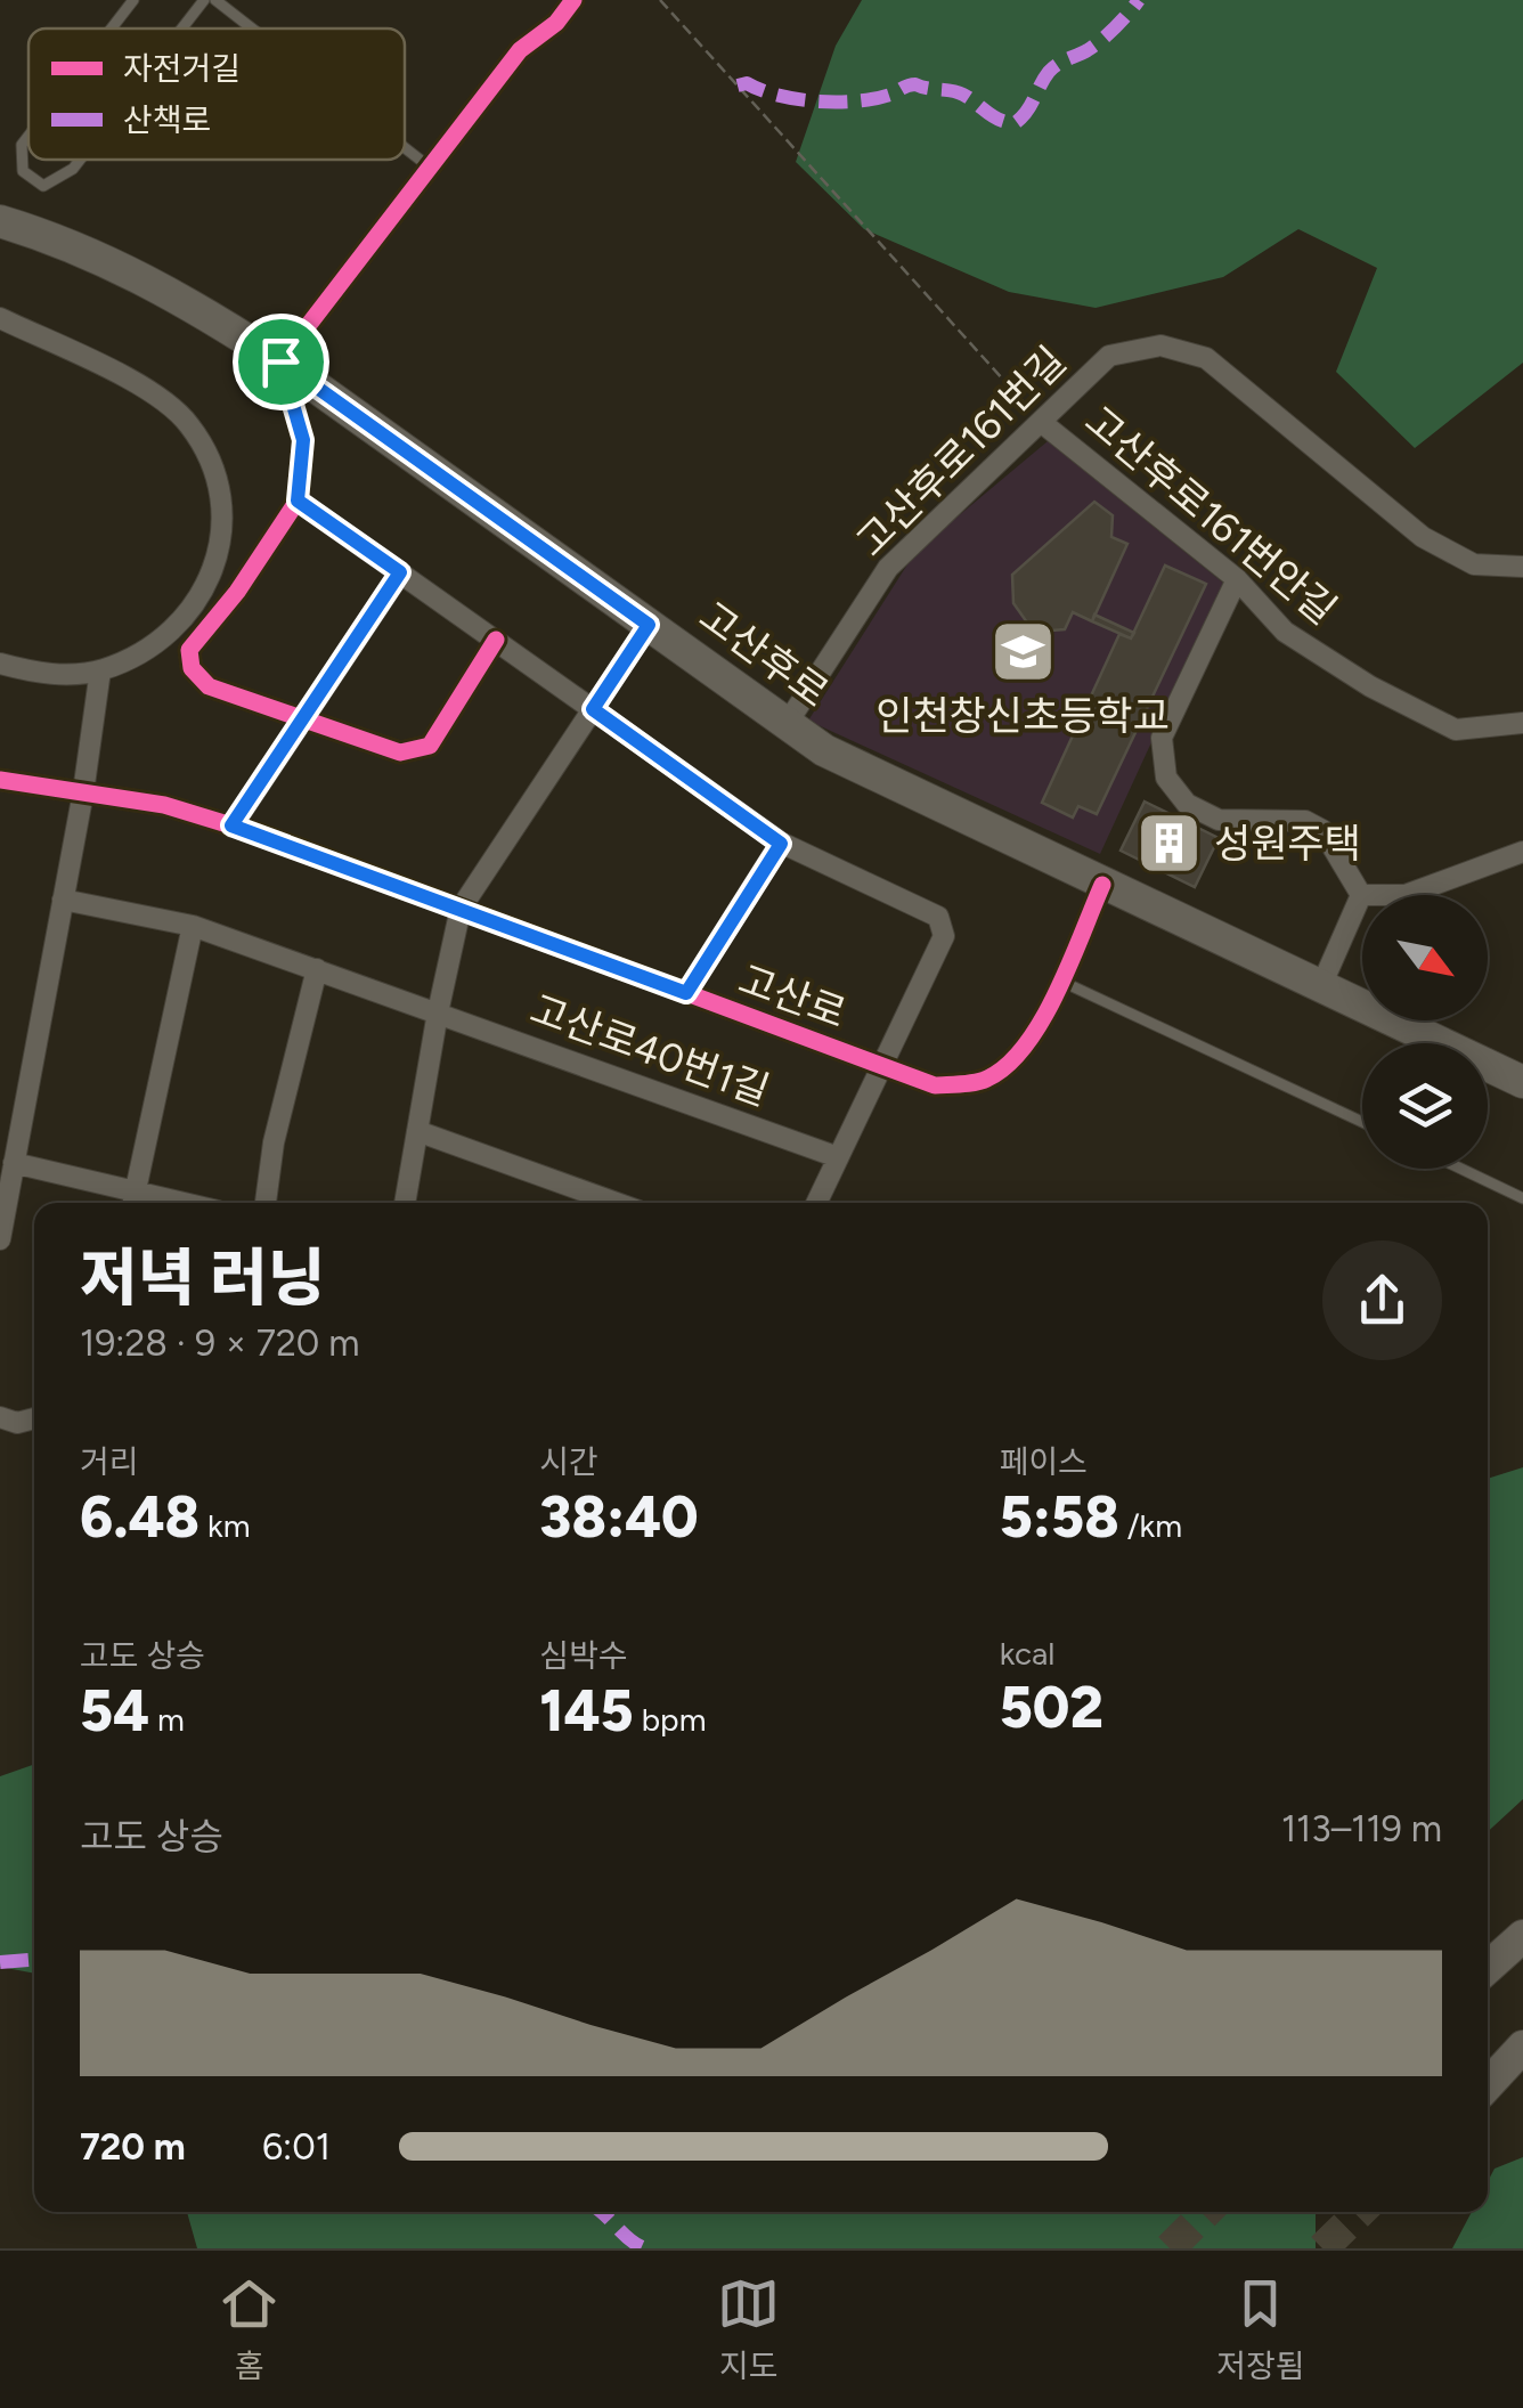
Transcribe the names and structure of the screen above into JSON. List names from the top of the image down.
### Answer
{
  "streets": {
    "main road": ["고산후로"],
    "street": [
      "고산후로161번길",
      "고산후로161번안길",
      "고산로",
      "고산로40번1길"
    ]
  },
  "crossings": [
    ["고산후로161번길", "고산후로161번안길"],
    ["고산후로161번길", "고산후로"],
    ["고산후로", "고산로"]
  ],
  "places": {
    "school or university": ["인천창신초등학교"],
    "building": ["성원주택"]
  },
  "legend": ["자전거길", "산책로"],
  "north": "bottom right",
  "page": {
    "heading": ["저녁 러닝", "19:28 · 9 × 720 m"],
    "stats": [
      ["거리", "6.48 km"],
      ["시간", "38:40"],
      ["페이스", "5:58 /km"],
      ["고도 상승", "54 m"],
      ["심박수", "145 bpm"],
      ["kcal", "502"]
    ],
    "chart": ["고도 상승", "113–119 m"],
    "list": [
      {
        "name": "720 m",
        "note": "6:01"
      }
    ],
    "tabs": ["홈", "지도", "저장됨"]
  }
}
